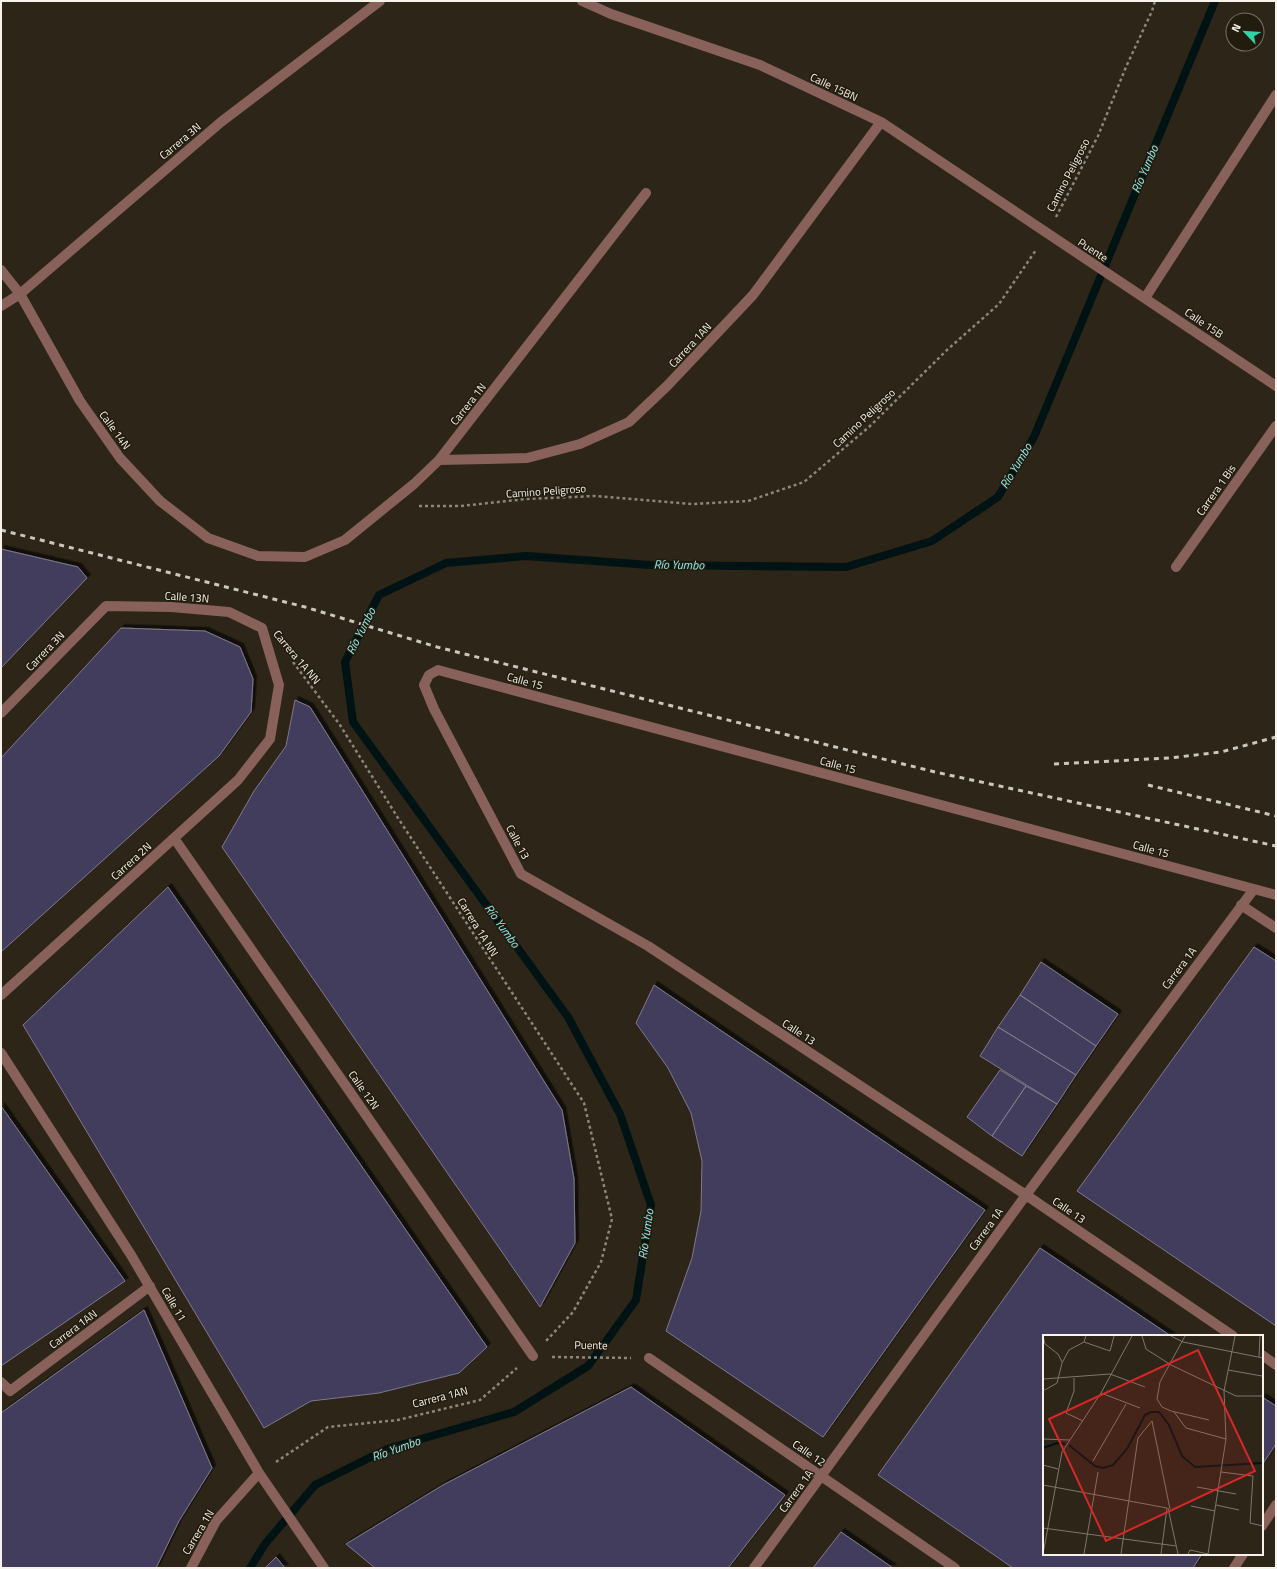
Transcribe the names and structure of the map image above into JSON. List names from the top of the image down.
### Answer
{
  "streets": {
    "street": [
      "Calle 15BN",
      "Carrera 3N",
      "Puente",
      "Calle 15B",
      "Carrera 1AN",
      "Carrera 1N",
      "Calle 14N",
      "Carrera 1 Bis",
      "Calle 13N",
      "Calle 15",
      "Calle 13",
      "Carrera 2N",
      "Carrera 1A",
      "Calle 12N",
      "Calle 11",
      "Calle 12"
    ],
    "path": ["Camino Peligroso", "Carrera 1A NN"]
  },
  "crossings": [
    ["Calle 15BN", "Camino Peligroso"],
    ["Calle 15BN", "Puente"],
    ["Calle 15BN", "Carrera 1AN"],
    ["Carrera 3N", "Calle 14N"],
    ["Carrera 3N", "Calle 13N"],
    ["Camino Peligroso", "Puente"],
    ["Puente", "Calle 15B"],
    ["Puente", "Carrera 1AN"],
    ["Puente", "Calle 12N"],
    ["Puente", "Calle 12"],
    ["Carrera 1AN", "Carrera 1N"],
    ["Carrera 1AN", "Carrera 1A NN"],
    ["Carrera 1AN", "Calle 12N"],
    ["Carrera 1AN", "Calle 11"],
    ["Carrera 1N", "Calle 14N"],
    ["Carrera 1N", "Calle 11"],
    ["Calle 13N", "Carrera 2N"],
    ["Calle 15", "Calle 13"],
    ["Calle 13", "Carrera 1A"],
    ["Carrera 2N", "Calle 12N"],
    ["Carrera 1A", "Calle 12"]
  ],
  "water": ["Río Yumbo"],
  "north": "top left"
}
